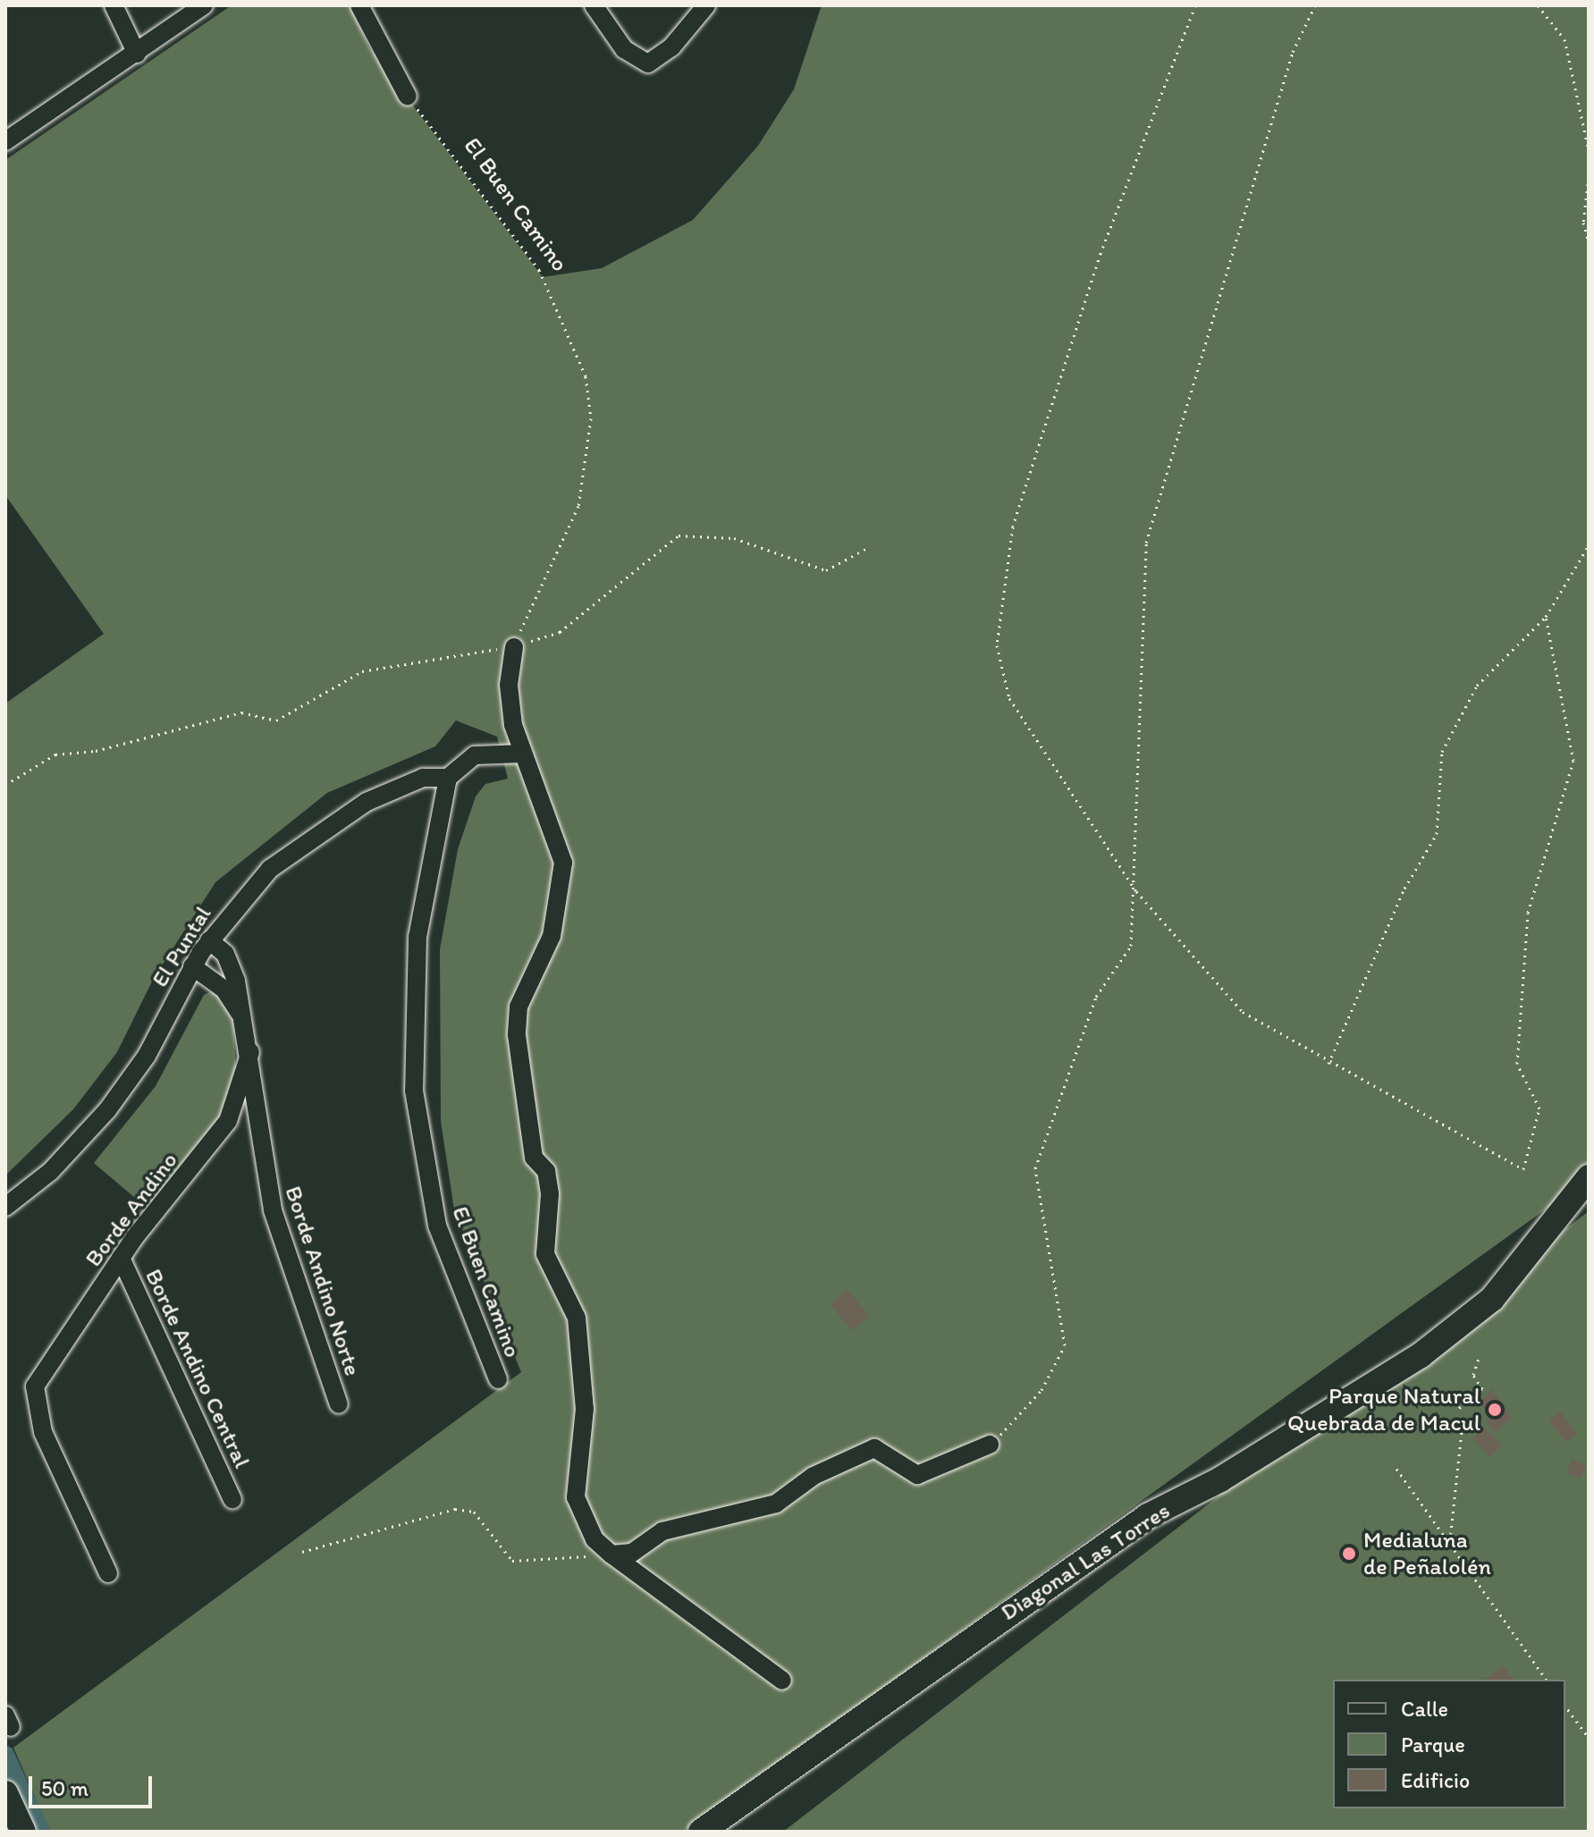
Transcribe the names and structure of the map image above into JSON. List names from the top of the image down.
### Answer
{
  "streets": {
    "street": [
      "El Buen Camino",
      "El Puntal",
      "Borde Andino",
      "Borde Andino Norte",
      "Borde Andino Central",
      "Diagonal Las Torres"
    ]
  },
  "crossings": [
    ["El Buen Camino", "El Puntal"],
    ["Borde Andino", "Borde Andino Norte"],
    ["Borde Andino", "Borde Andino Central"]
  ],
  "places": ["Parque Natural Quebrada de Macul", "Medialuna de Peñalolén"],
  "legend": ["Calle", "Parque", "Edificio"],
  "scale_bar": "50 m"
}
